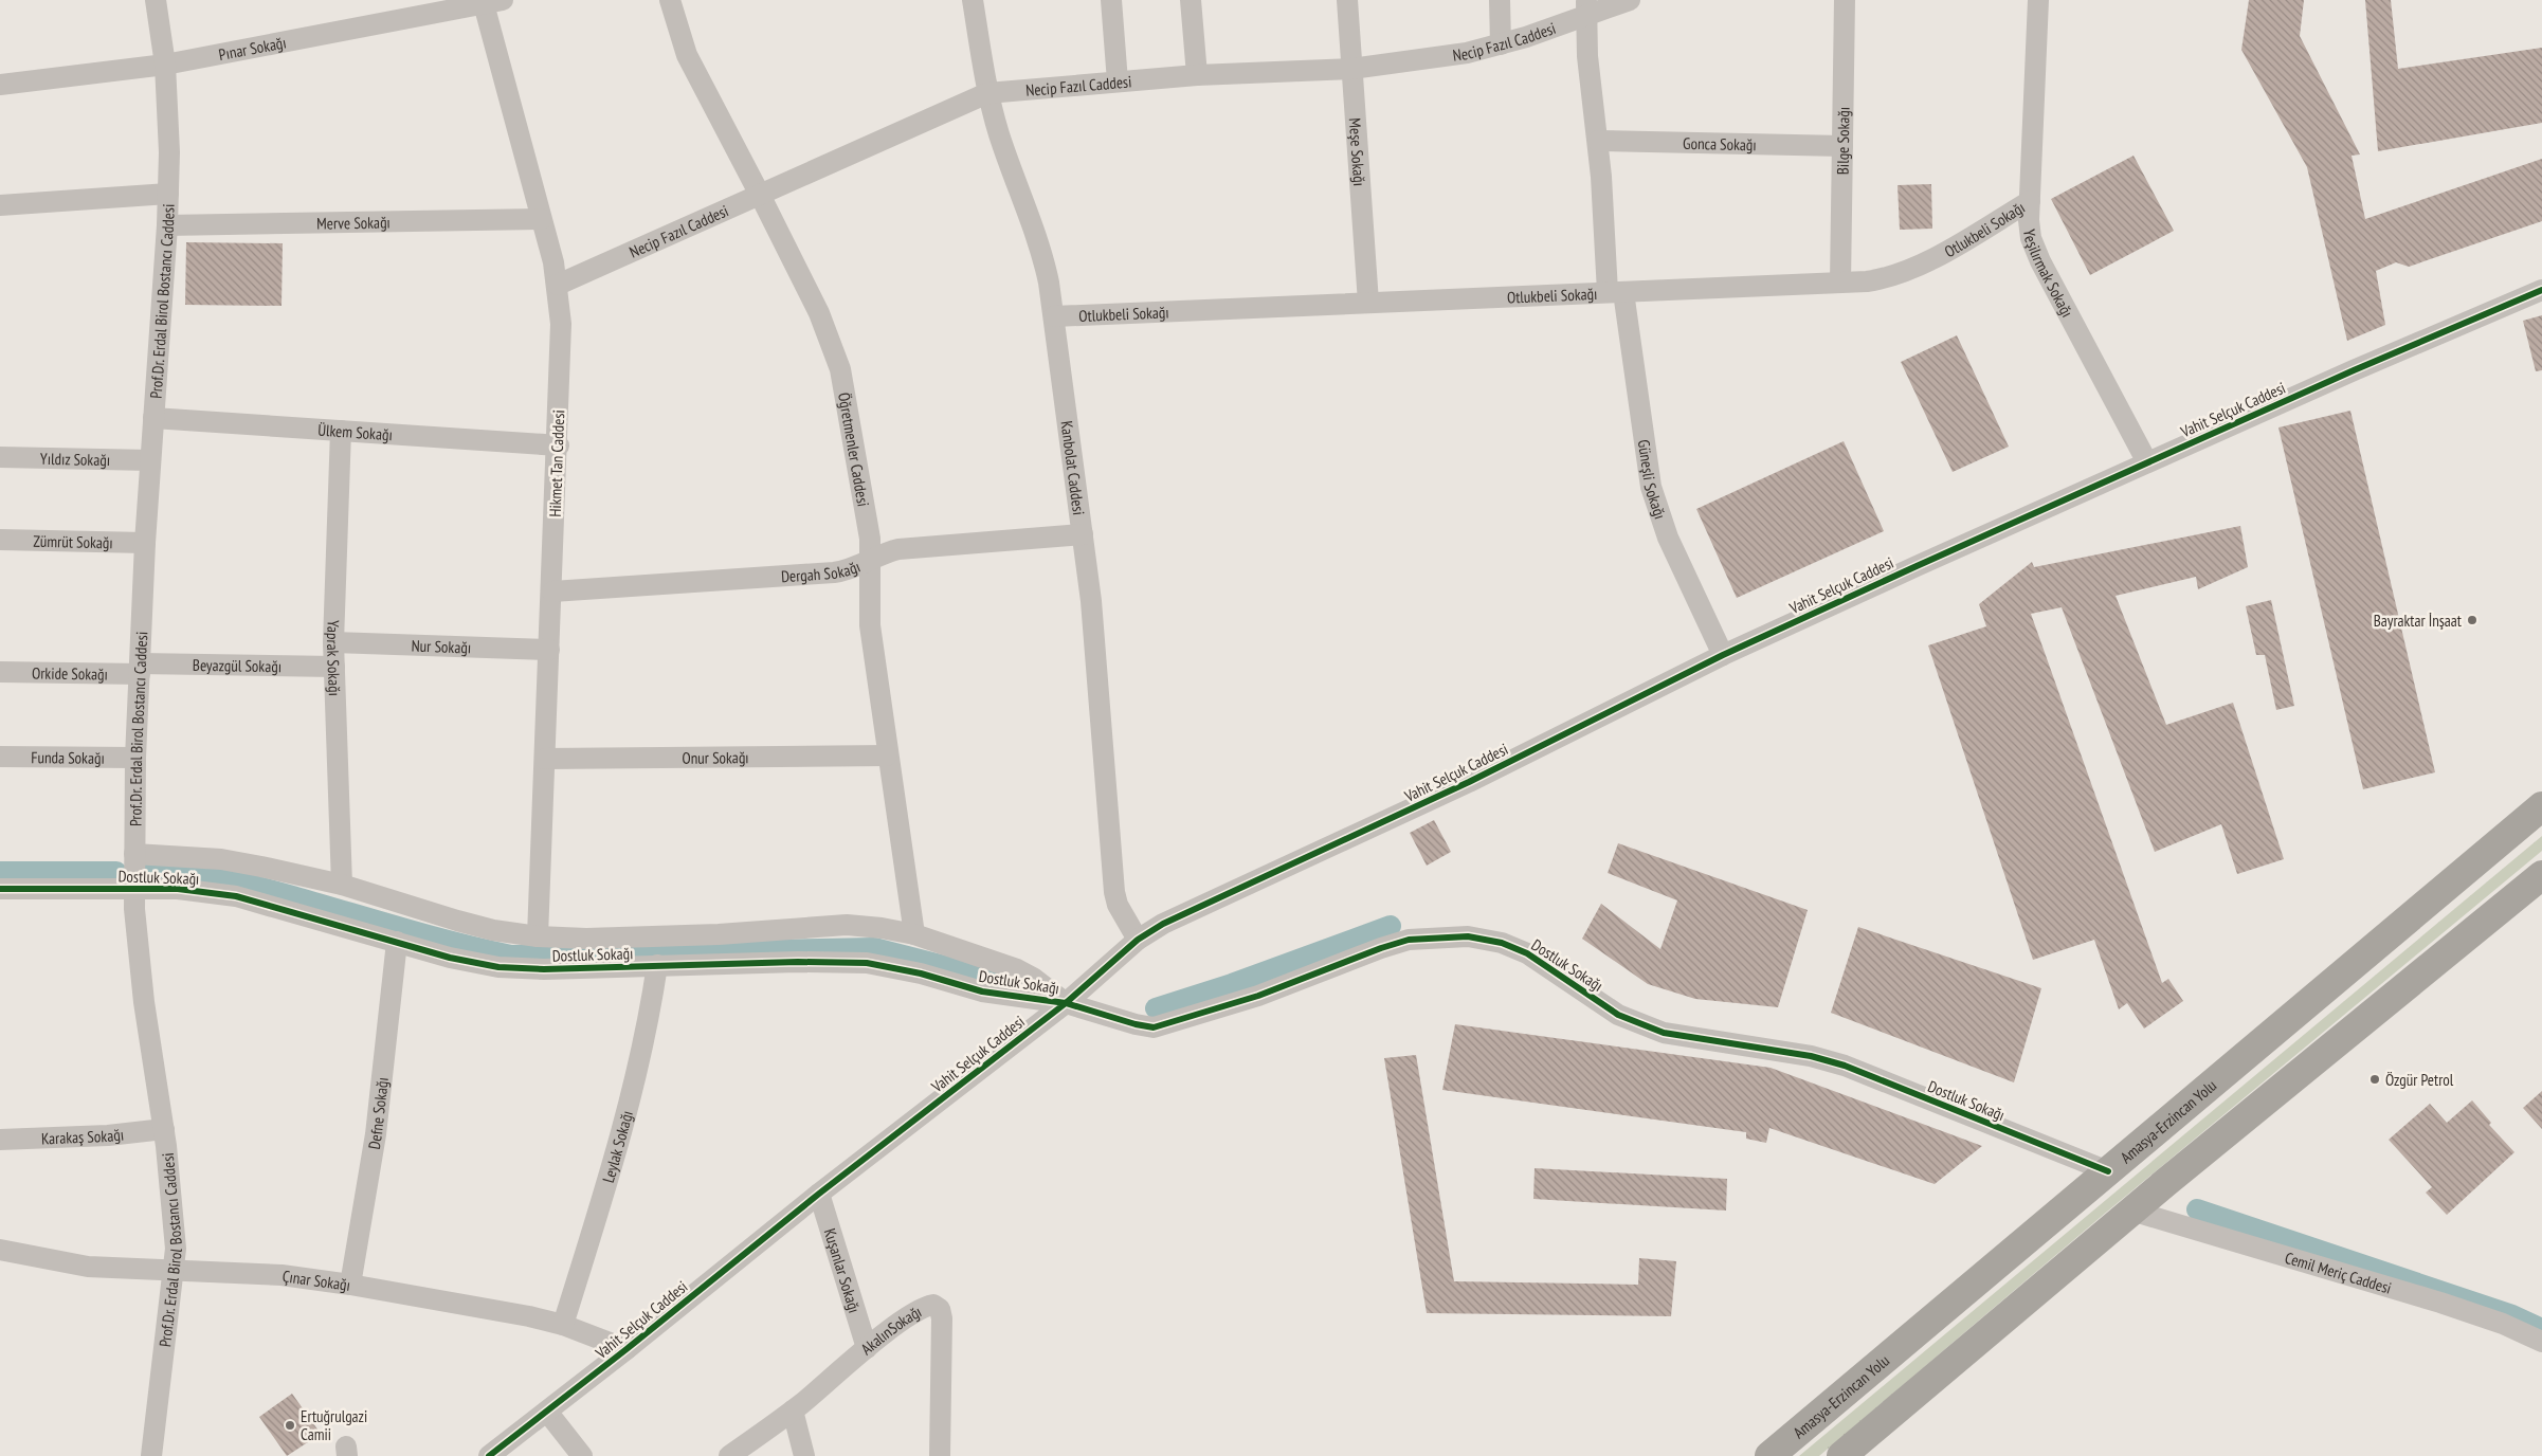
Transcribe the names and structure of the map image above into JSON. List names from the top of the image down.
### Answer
{
  "streets": {
    "highway": ["Amasya-Erzincan Yolu"],
    "street": [
      "Necip Fazıl Caddesi",
      "Pınar Sokağı",
      "Bilge Sokağı",
      "Gonca Sokağı",
      "Meşe Sokağı",
      "Merve Sokağı",
      "Otlukbeli Sokağı",
      "Yeşilırmak Sokağı",
      "Prof.Dr. Erdal Birol Bostancı Caddesi",
      "Vahit Selçuk Caddesi",
      "Ülkem Sokağı",
      "Öğretmenler Caddesi",
      "Yıldız Sokağı",
      "Hikmet Tan Caddesi",
      "Kanbolat Caddesi",
      "Güneşli Sokağı",
      "Zümrüt Sokağı",
      "Dergah Sokağı",
      "Nur Sokağı",
      "Yaprak Sokağı",
      "Beyazgül Sokağı",
      "Orkide Sokağı",
      "Onur Sokağı",
      "Funda Sokağı",
      "Dostluk Sokağı",
      "Defne Sokağı",
      "Karakaş Sokağı",
      "Leylak Sokağı",
      "Kuşanlar Sokağı",
      "Cemil Meriç Caddesi",
      "Çınar Sokağı",
      "AkalınSokağı"
    ]
  },
  "crossings": [
    ["Necip Fazıl Caddesi", "Meşe Sokağı"],
    ["Necip Fazıl Caddesi", "Öğretmenler Caddesi"],
    ["Necip Fazıl Caddesi", "Hikmet Tan Caddesi"],
    ["Necip Fazıl Caddesi", "Kanbolat Caddesi"],
    ["Necip Fazıl Caddesi", "Güneşli Sokağı"],
    ["Pınar Sokağı", "Prof.Dr. Erdal Birol Bostancı Caddesi"],
    ["Pınar Sokağı", "Hikmet Tan Caddesi"],
    ["Bilge Sokağı", "Gonca Sokağı"],
    ["Bilge Sokağı", "Otlukbeli Sokağı"],
    ["Gonca Sokağı", "Güneşli Sokağı"],
    ["Meşe Sokağı", "Otlukbeli Sokağı"],
    ["Merve Sokağı", "Prof.Dr. Erdal Birol Bostancı Caddesi"],
    ["Merve Sokağı", "Hikmet Tan Caddesi"],
    ["Otlukbeli Sokağı", "Yeşilırmak Sokağı"],
    ["Otlukbeli Sokağı", "Kanbolat Caddesi"],
    ["Otlukbeli Sokağı", "Güneşli Sokağı"],
    ["Yeşilırmak Sokağı", "Vahit Selçuk Caddesi"],
    ["Prof.Dr. Erdal Birol Bostancı Caddesi", "Ülkem Sokağı"],
    ["Prof.Dr. Erdal Birol Bostancı Caddesi", "Yıldız Sokağı"],
    ["Prof.Dr. Erdal Birol Bostancı Caddesi", "Zümrüt Sokağı"],
    ["Prof.Dr. Erdal Birol Bostancı Caddesi", "Beyazgül Sokağı"],
    ["Prof.Dr. Erdal Birol Bostancı Caddesi", "Orkide Sokağı"],
    ["Prof.Dr. Erdal Birol Bostancı Caddesi", "Funda Sokağı"],
    ["Prof.Dr. Erdal Birol Bostancı Caddesi", "Dostluk Sokağı"],
    ["Prof.Dr. Erdal Birol Bostancı Caddesi", "Karakaş Sokağı"],
    ["Prof.Dr. Erdal Birol Bostancı Caddesi", "Çınar Sokağı"],
    ["Vahit Selçuk Caddesi", "Kanbolat Caddesi"],
    ["Vahit Selçuk Caddesi", "Güneşli Sokağı"],
    ["Vahit Selçuk Caddesi", "Dostluk Sokağı"],
    ["Vahit Selçuk Caddesi", "Kuşanlar Sokağı"],
    ["Vahit Selçuk Caddesi", "Çınar Sokağı"],
    ["Ülkem Sokağı", "Hikmet Tan Caddesi"],
    ["Ülkem Sokağı", "Yaprak Sokağı"],
    ["Öğretmenler Caddesi", "Dergah Sokağı"],
    ["Öğretmenler Caddesi", "Onur Sokağı"],
    ["Öğretmenler Caddesi", "Dostluk Sokağı"],
    ["Hikmet Tan Caddesi", "Dergah Sokağı"],
    ["Hikmet Tan Caddesi", "Nur Sokağı"],
    ["Hikmet Tan Caddesi", "Onur Sokağı"],
    ["Hikmet Tan Caddesi", "Dostluk Sokağı"],
    ["Kanbolat Caddesi", "Dergah Sokağı"],
    ["Nur Sokağı", "Yaprak Sokağı"],
    ["Yaprak Sokağı", "Beyazgül Sokağı"],
    ["Yaprak Sokağı", "Dostluk Sokağı"],
    ["Beyazgül Sokağı", "Orkide Sokağı"],
    ["Dostluk Sokağı", "Defne Sokağı"],
    ["Dostluk Sokağı", "Amasya-Erzincan Yolu"],
    ["Dostluk Sokağı", "Leylak Sokağı"],
    ["Defne Sokağı", "Çınar Sokağı"],
    ["Leylak Sokağı", "Çınar Sokağı"],
    ["Kuşanlar Sokağı", "AkalınSokağı"]
  ],
  "places": ["Bayraktar İnşaat", "Özgür Petrol", "Ertuğrulgazi Camii"]
}
